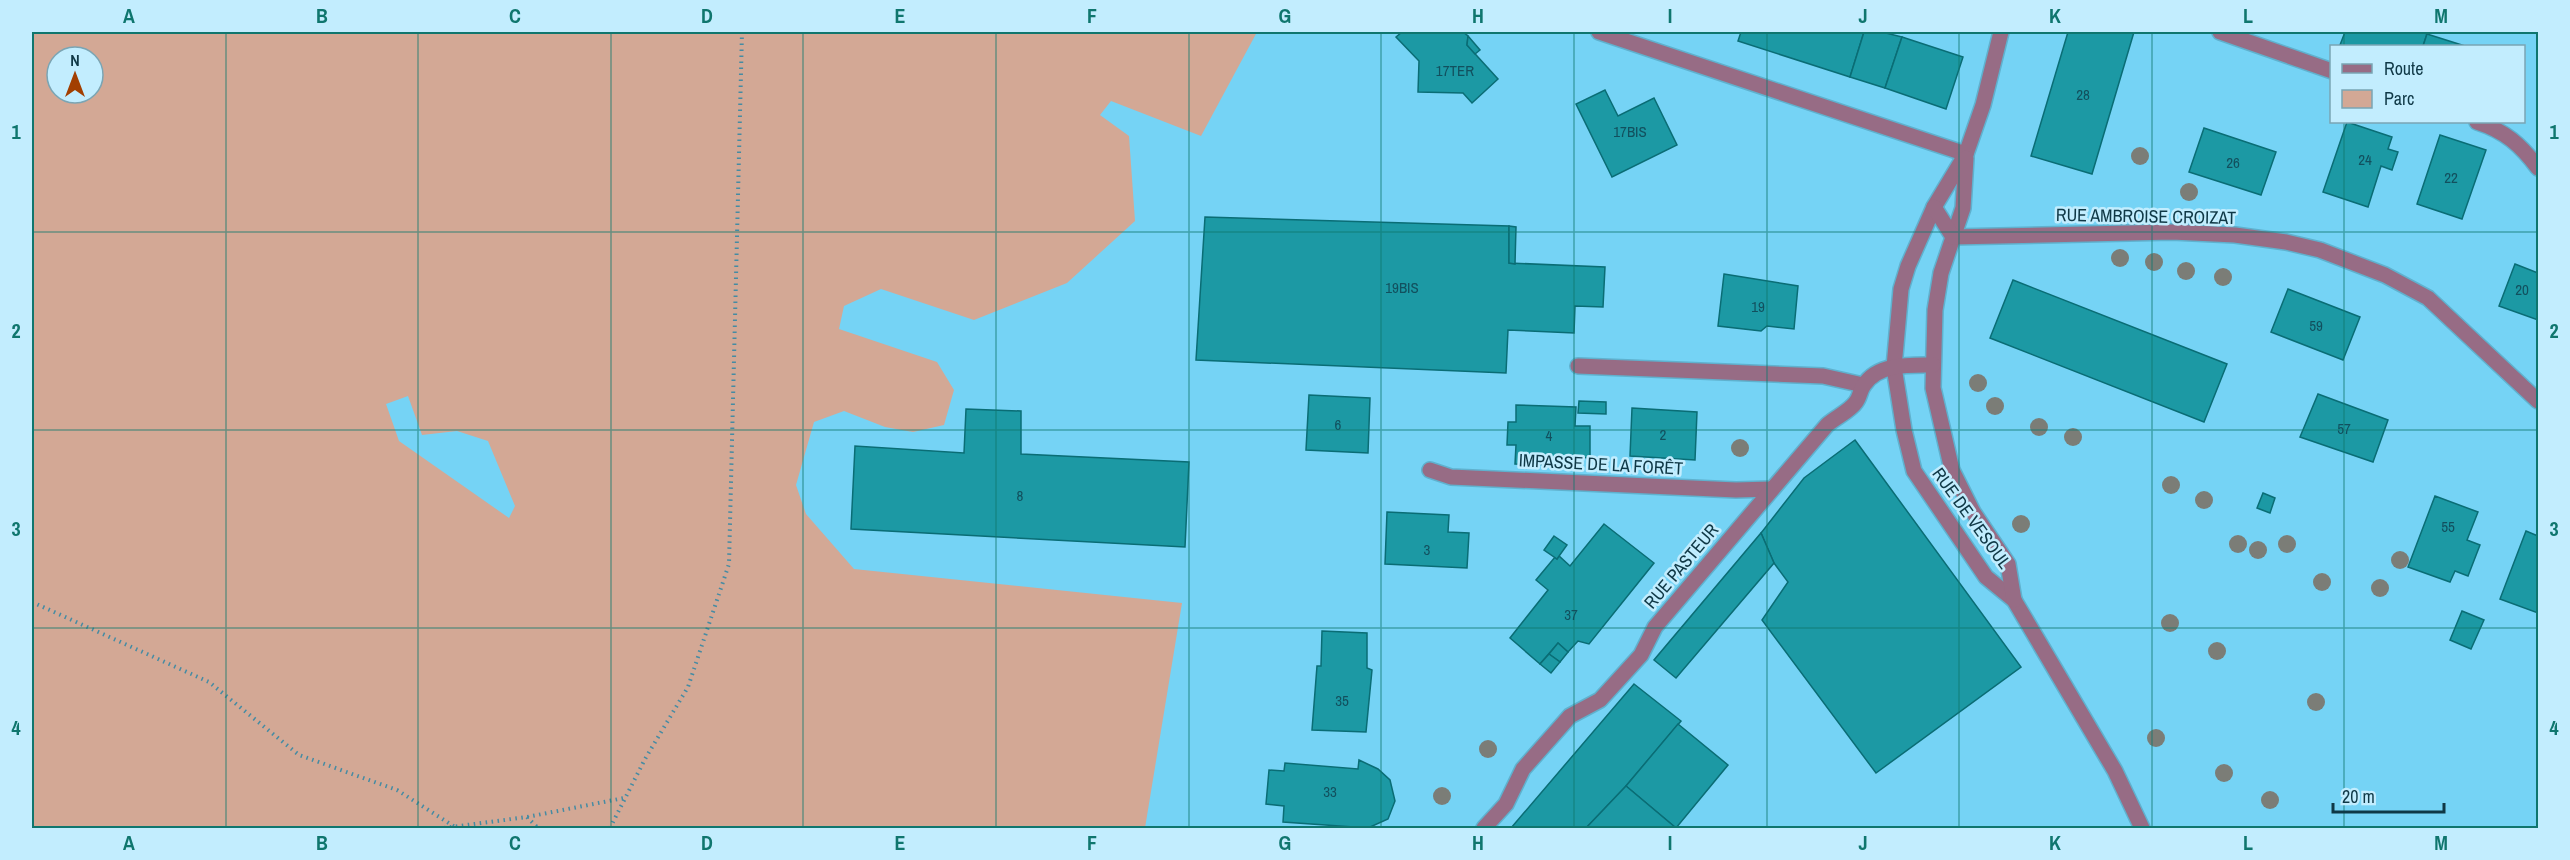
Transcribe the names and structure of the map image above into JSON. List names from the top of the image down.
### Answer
{
  "streets": {
    "street": [
      "RUE AMBROISE CROIZAT",
      "IMPASSE DE LA FORÊT",
      "RUE DE VESOUL",
      "RUE PASTEUR"
    ]
  },
  "crossings": [
    ["IMPASSE DE LA FORÊT", "RUE PASTEUR"],
    ["RUE DE VESOUL", "RUE PASTEUR"]
  ],
  "house_numbers": [
    "17TER",
    "28",
    "17BIS",
    "24",
    "26",
    "22",
    "19BIS",
    "20",
    "19",
    "59",
    "6",
    "57",
    "2",
    "4",
    "8",
    "55",
    "3",
    "37",
    "35",
    "33"
  ],
  "legend": ["Route", "Parc"],
  "scale_bar": "20 m",
  "north": "top",
  "grid": {
    "columns": [
      "A",
      "B",
      "C",
      "D",
      "E",
      "F",
      "G",
      "H",
      "I",
      "J",
      "K",
      "L",
      "M"
    ],
    "rows": [
      "1",
      "2",
      "3",
      "4"
    ]
  }
}
